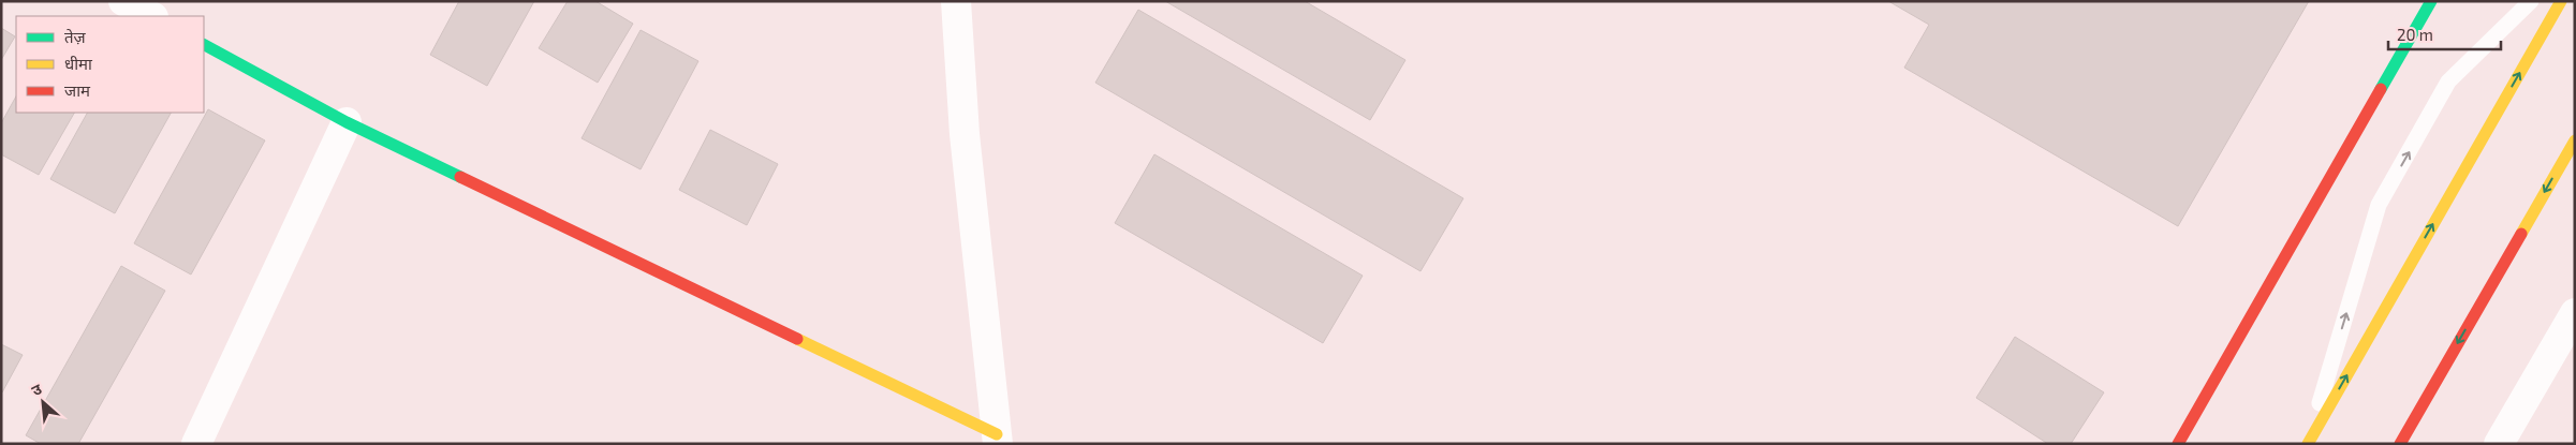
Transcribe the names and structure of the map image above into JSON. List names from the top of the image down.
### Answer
{
  "legend": ["तेज़", "धीमा", "जाम"],
  "scale_bar": "20 m",
  "north": "top left"
}
